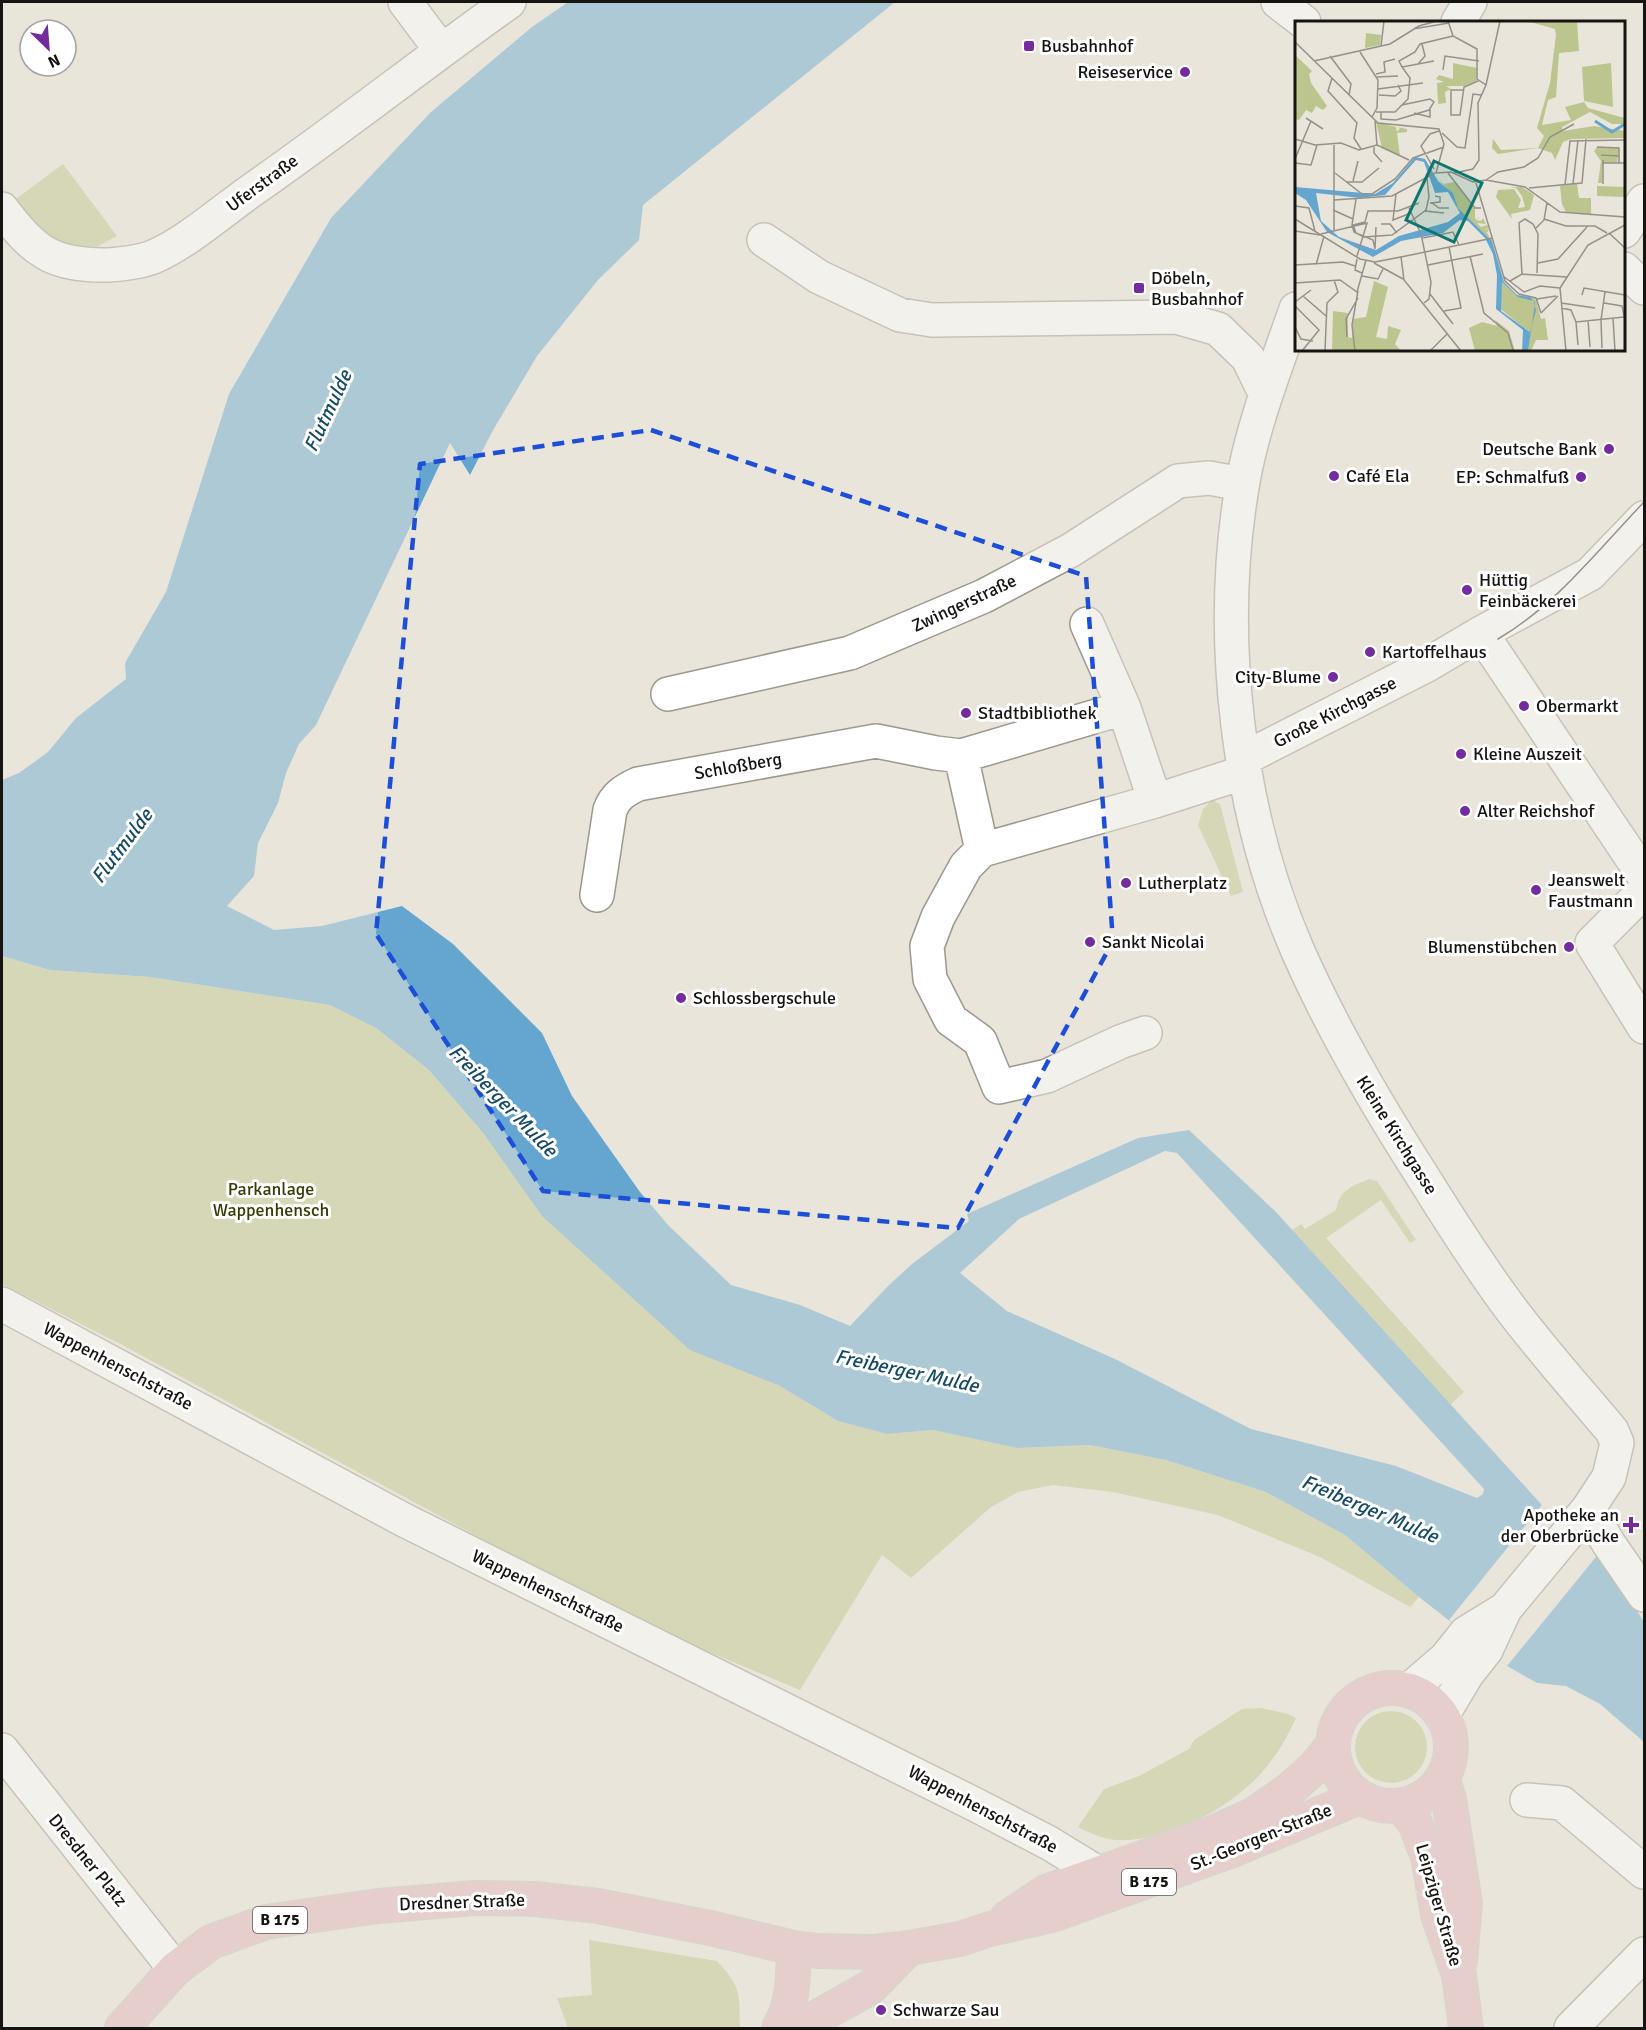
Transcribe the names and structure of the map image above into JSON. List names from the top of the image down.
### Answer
{
  "streets": {
    "main road": [
      "St.-Georgen-Straße",
      "B 175",
      "Dresdner Straße",
      "Leipziger Straße"
    ],
    "street": [
      "Uferstraße",
      "Zwingerstraße",
      "Große Kirchgasse",
      "Schloßberg",
      "Kleine Kirchgasse",
      "Wappenhenschstraße",
      "Dresdner Platz"
    ]
  },
  "crossings": [
    ["Zwingerstraße", "Kleine Kirchgasse"],
    ["Große Kirchgasse", "Kleine Kirchgasse"],
    ["Kleine Kirchgasse", "St.-Georgen-Straße"],
    ["Kleine Kirchgasse", "Leipziger Straße"],
    ["Wappenhenschstraße", "St.-Georgen-Straße"],
    ["St.-Georgen-Straße", "Dresdner Straße"],
    ["St.-Georgen-Straße", "Leipziger Straße"],
    ["Dresdner Platz", "Dresdner Straße"]
  ],
  "water": ["Flutmulde", "Freiberger Mulde"],
  "parks": ["Parkanlage Wappenhensch"],
  "places": {
    "transit": ["Busbahnhof", "Döbeln, Busbahnhof"],
    "other": [
      "Reiseservice",
      "Deutsche Bank",
      "Café Ela",
      "EP: Schmalfuß",
      "Hüttig Feinbäckerei",
      "Kartoffelhaus",
      "City-Blume",
      "Obermarkt",
      "Stadtbibliothek",
      "Kleine Auszeit",
      "Alter Reichshof",
      "Lutherplatz",
      "Jeanswelt Faustmann",
      "Sankt Nicolai",
      "Blumenstübchen",
      "Schlossbergschule",
      "Schwarze Sau"
    ],
    "health": ["Apotheke an der Oberbrücke"]
  },
  "north": "bottom right"
}
